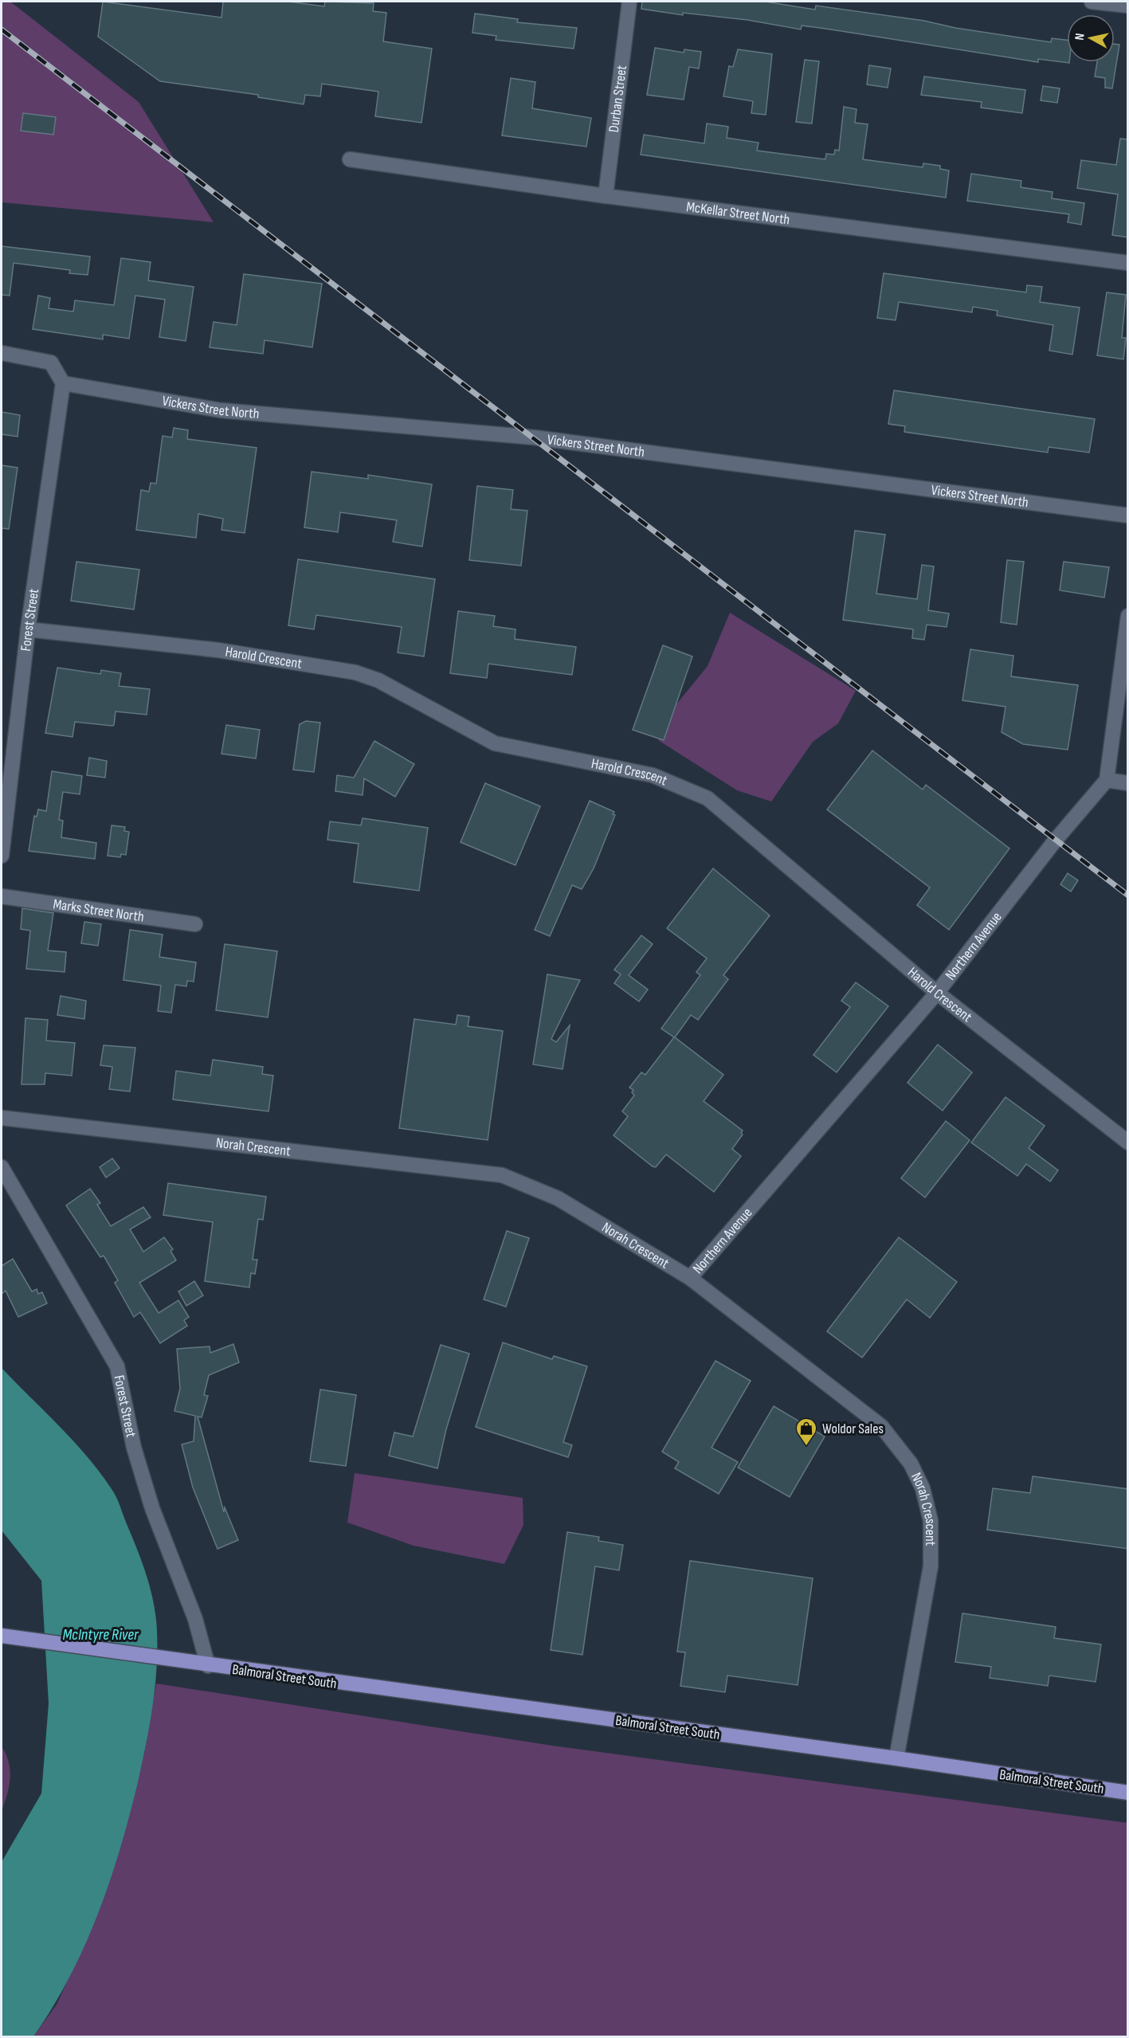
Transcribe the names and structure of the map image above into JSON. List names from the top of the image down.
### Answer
{
  "streets": {
    "main road": ["Balmoral Street South"],
    "street": [
      "Durban Street",
      "McKellar Street North",
      "Vickers Street North",
      "Forest Street",
      "Harold Crescent",
      "Marks Street North",
      "Northern Avenue",
      "Norah Crescent"
    ]
  },
  "crossings": [
    ["Durban Street", "McKellar Street North"],
    ["Vickers Street North", "Forest Street"],
    ["Forest Street", "Harold Crescent"],
    ["Forest Street", "Balmoral Street South"],
    ["Harold Crescent", "Northern Avenue"],
    ["Northern Avenue", "Norah Crescent"],
    ["Norah Crescent", "Balmoral Street South"]
  ],
  "water": ["McIntyre River"],
  "places": {
    "shop": ["Woldor Sales"]
  },
  "north": "left"
}
